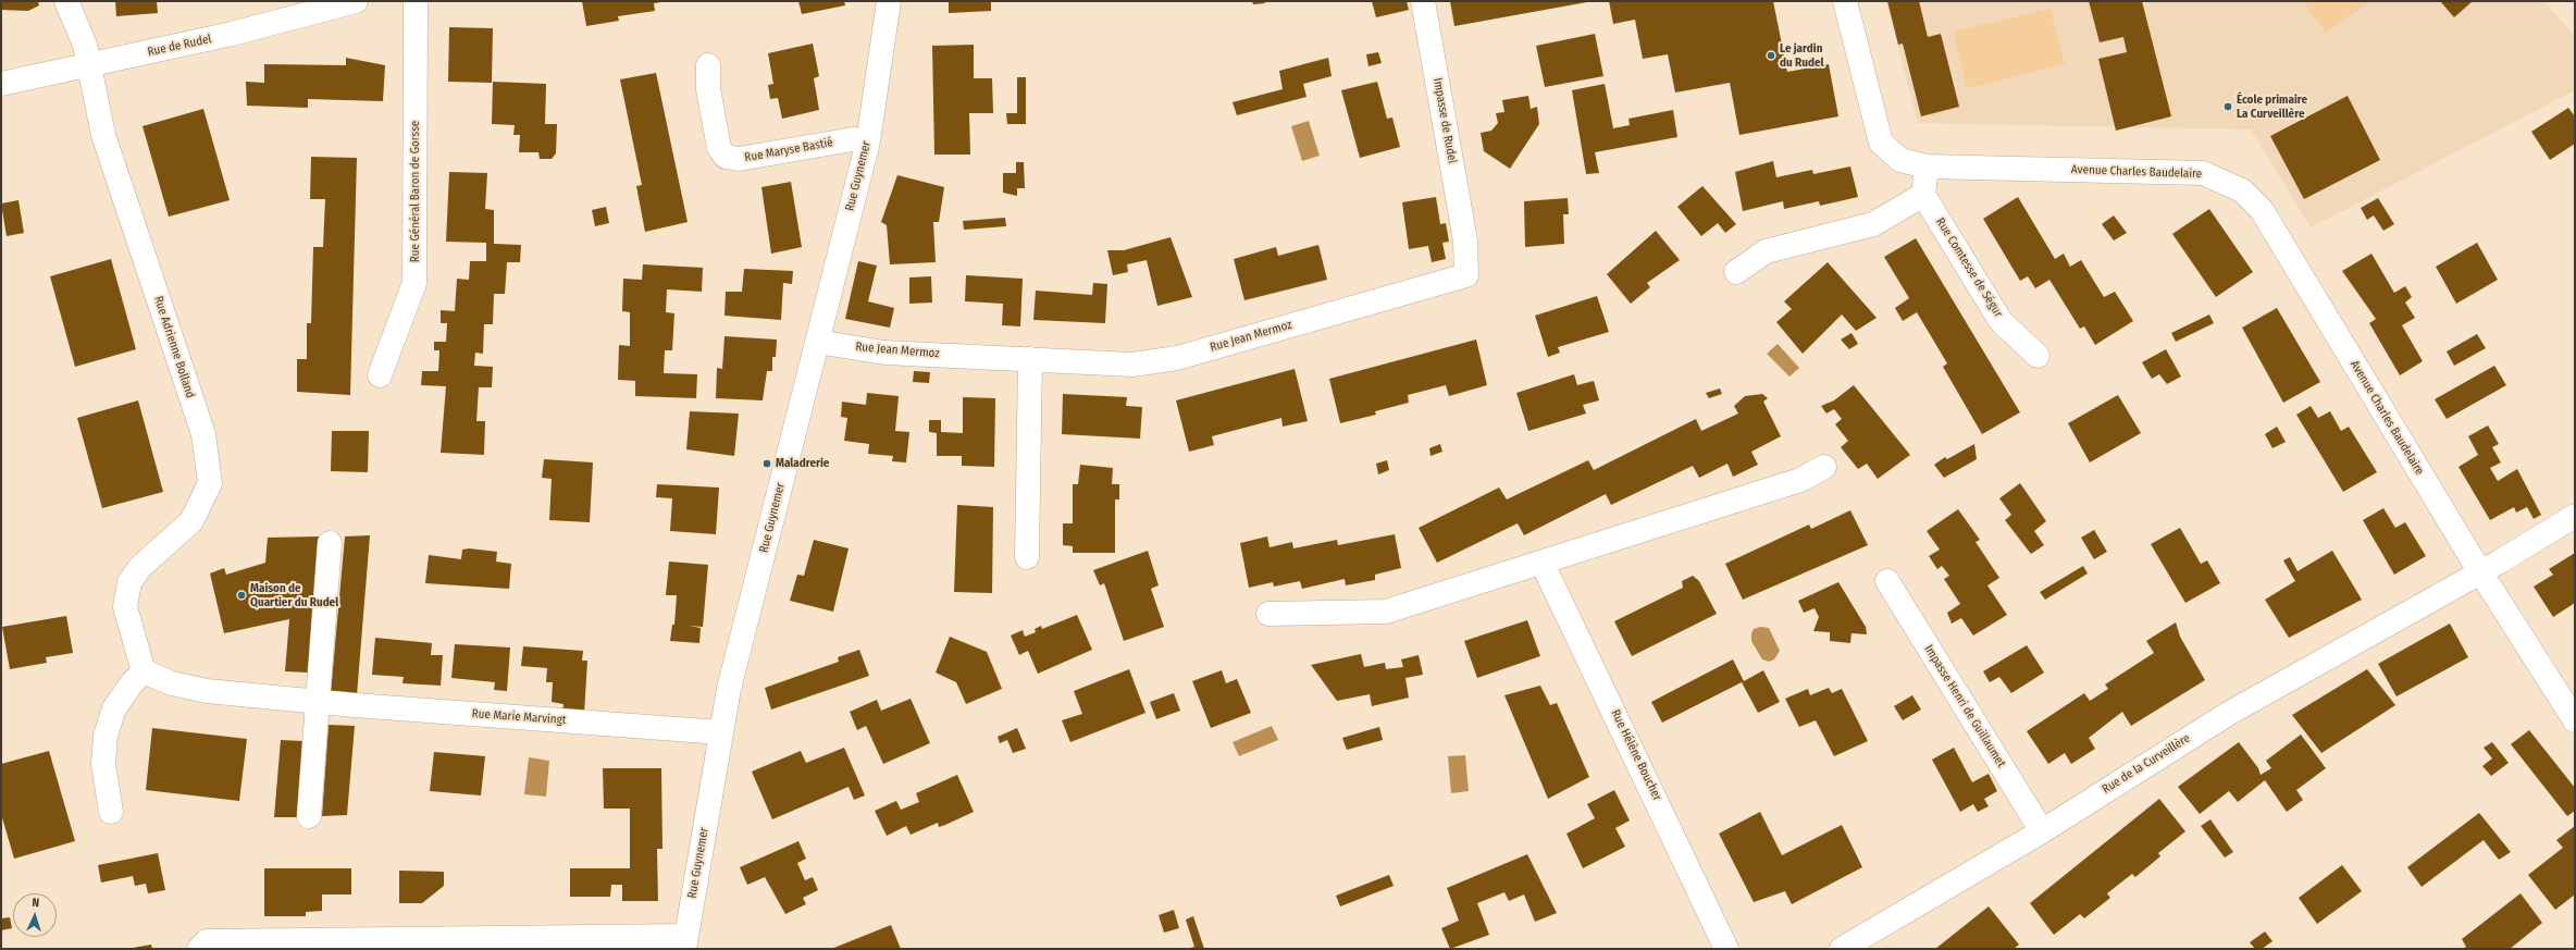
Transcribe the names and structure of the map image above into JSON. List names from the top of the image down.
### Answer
{
  "streets": {
    "street": [
      "Rue de Rudel",
      "Impasse de Rudel",
      "Rue Maryse Bastié",
      "Avenue Charles Baudelaire",
      "Rue Guynemer",
      "Rue Général Baron de Gorsse",
      "Rue Comtesse de Ségur",
      "Rue Jean Mermoz",
      "Rue Adrienne Bolland",
      "Impasse Henri de Guillaumet",
      "Rue Marie Marvingt",
      "Rue Hélène Boucher",
      "Rue de la Curveillère"
    ]
  },
  "crossings": [
    ["Rue de Rudel", "Rue Adrienne Bolland"],
    ["Impasse de Rudel", "Rue Jean Mermoz"],
    ["Rue Maryse Bastié", "Rue Guynemer"],
    ["Avenue Charles Baudelaire", "Rue de la Curveillère"],
    ["Rue Guynemer", "Rue Jean Mermoz"],
    ["Rue Guynemer", "Rue Marie Marvingt"],
    ["Rue Adrienne Bolland", "Rue Marie Marvingt"],
    ["Impasse Henri de Guillaumet", "Rue de la Curveillère"]
  ],
  "places": [
    "Le jardin du Rudel",
    "École primaire La Curveillère",
    "Maladrerie",
    "Maison de Quartier du Rudel"
  ],
  "north": "top"
}
